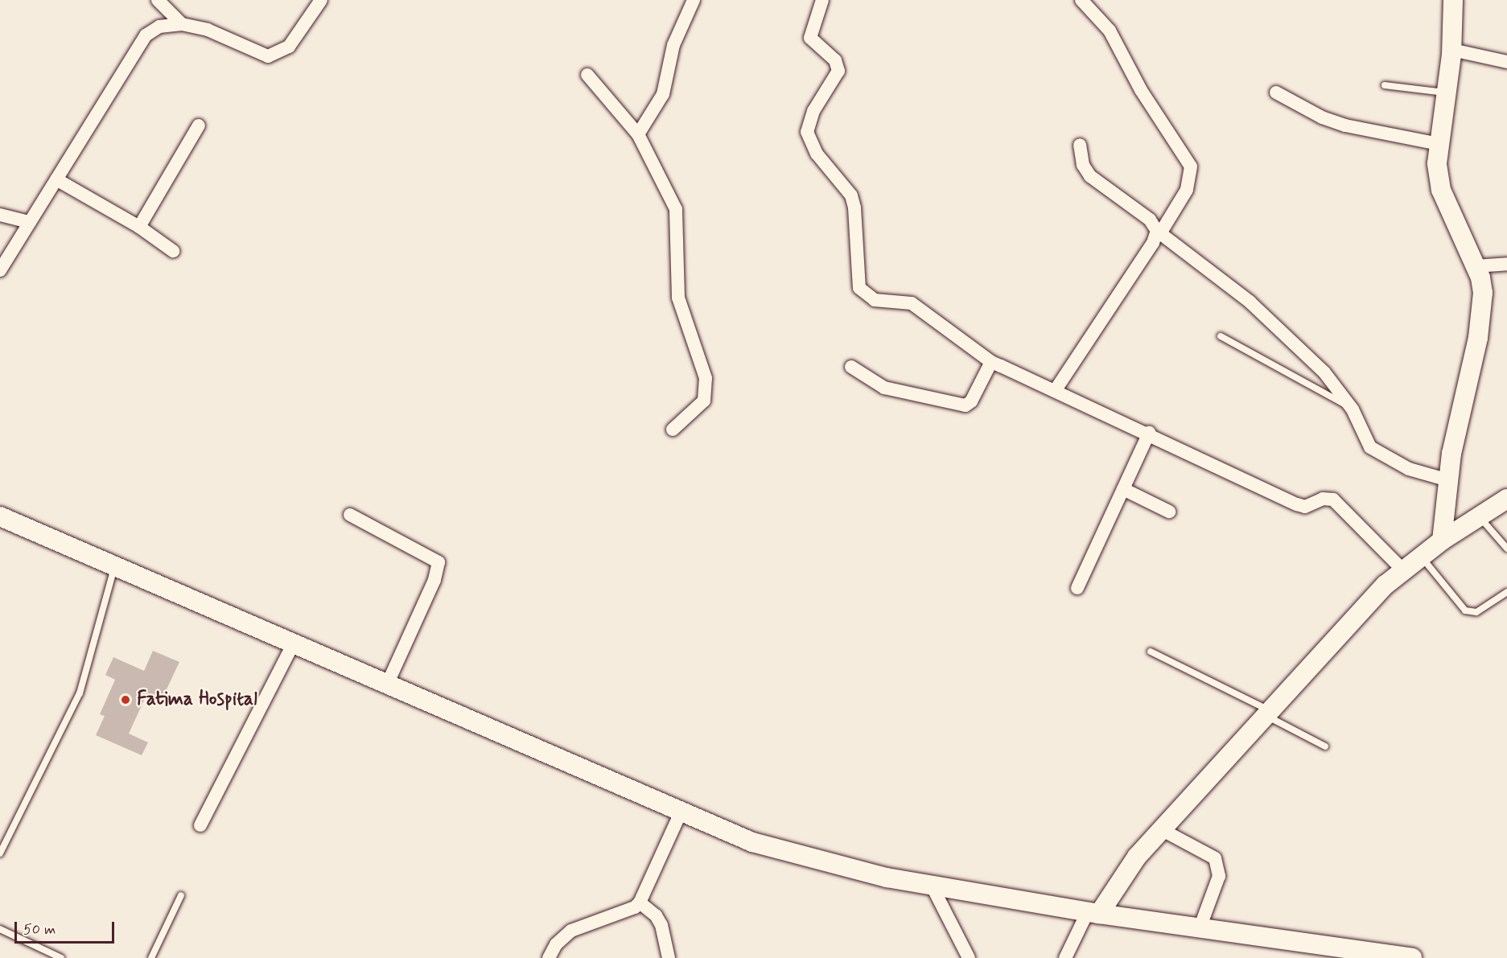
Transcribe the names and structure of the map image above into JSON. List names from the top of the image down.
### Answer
{
  "places": ["Fatima Hospital"],
  "scale_bar": "50 m"
}
